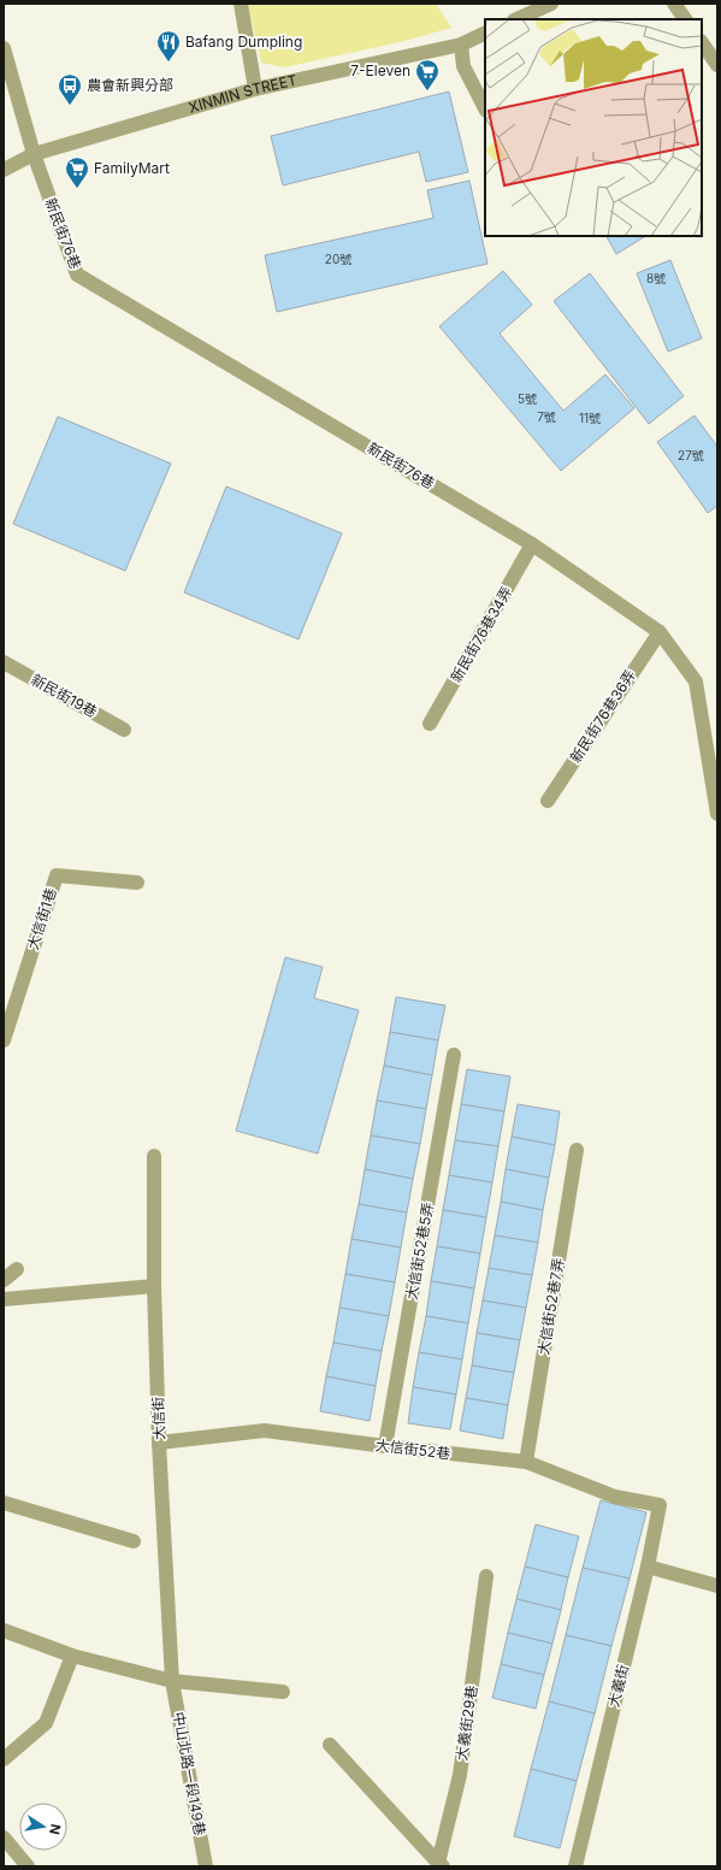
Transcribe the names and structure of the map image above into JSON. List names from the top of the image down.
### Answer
{
  "streets": {
    "street": [
      "XINMIN STREET",
      "新民街76巷",
      "新民街76巷34弄",
      "新民街19巷",
      "新民街76巷36弄",
      "大信街1巷",
      "大信街52巷5弄",
      "大信街52巷7弄",
      "大信街",
      "大信街52巷",
      "大義街",
      "大義街29巷",
      "中山北路一段149巷"
    ]
  },
  "crossings": [
    ["XINMIN STREET", "新民街76巷"],
    ["新民街76巷", "新民街76巷34弄"],
    ["新民街76巷", "新民街76巷36弄"],
    ["大信街52巷5弄", "大信街52巷"],
    ["大信街52巷7弄", "大信街52巷"],
    ["大信街", "大信街52巷"],
    ["大信街", "中山北路一段149巷"],
    ["大信街52巷", "大義街"]
  ],
  "places": {
    "restaurant": ["Bafang Dumpling"],
    "supermarket": ["7-Eleven", "FamilyMart"],
    "bus stop": ["農會新興分部"]
  },
  "house_numbers": [
    "20號",
    "8號",
    "5號",
    "7號",
    "11號",
    "27號"
  ],
  "north": "right"
}
